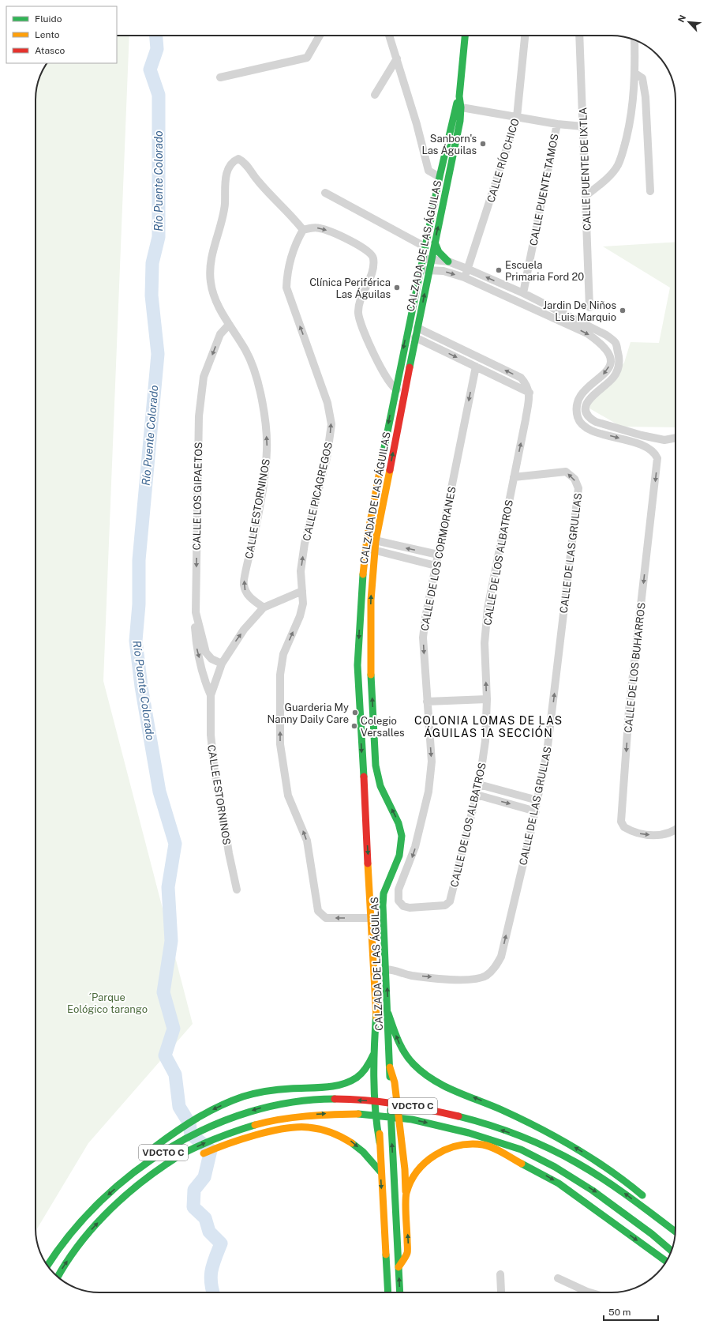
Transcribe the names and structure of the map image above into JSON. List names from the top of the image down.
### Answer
{
  "streets": {
    "main road": ["CALZADA DE LAS ÁGUILAS", "VDCTO C"],
    "street": [
      "CALLE RÍO CHICO",
      "CALLE PUENTE DE IXTLA",
      "CALLE PUENTE TAMOS",
      "CALLE PICAGREGOS",
      "CALLE LOS GIPAETOS",
      "CALLE ESTORNINOS",
      "CALLE DE LAS GRULLAS",
      "CALLE DE LOS CORMORANES",
      "CALLE DE LOS ALBATROS",
      "CALLE DE LOS BUHARROS"
    ]
  },
  "crossings": [
    ["CALLE RÍO CHICO", "CALLE DE LOS BUHARROS"],
    ["CALZADA DE LAS ÁGUILAS", "CALLE PICAGREGOS"],
    ["CALZADA DE LAS ÁGUILAS", "CALLE DE LAS GRULLAS"],
    ["CALLE PICAGREGOS", "CALLE ESTORNINOS"],
    ["CALLE LOS GIPAETOS", "CALLE ESTORNINOS"],
    ["CALLE DE LAS GRULLAS", "CALLE DE LOS ALBATROS"],
    ["CALLE DE LOS CORMORANES", "CALLE DE LOS ALBATROS"]
  ],
  "one_way": [
    "CALLE PICAGREGOS",
    "CALLE LOS GIPAETOS",
    "CALLE ESTORNINOS",
    "CALLE DE LOS CORMORANES",
    "CALLE DE LOS ALBATROS"
  ],
  "districts": ["COLONIA LOMAS DE LAS ÁGUILAS 1A SECCIÓN"],
  "water": ["Río Puente Colorado"],
  "parks": ["´Parque Eológico tarango"],
  "places": [
    "Sanborn's Las Águilas",
    "Escuela Primaria Ford 20",
    "Clínica Periférica Las Águilas",
    "Jardin De Niños Luis Marquio",
    "Guarderia My Nanny Daily Care",
    "Colegio Versalles"
  ],
  "legend": ["Fluido", "Lento", "Atasco"],
  "scale_bar": "50 m",
  "north": "top left"
}
